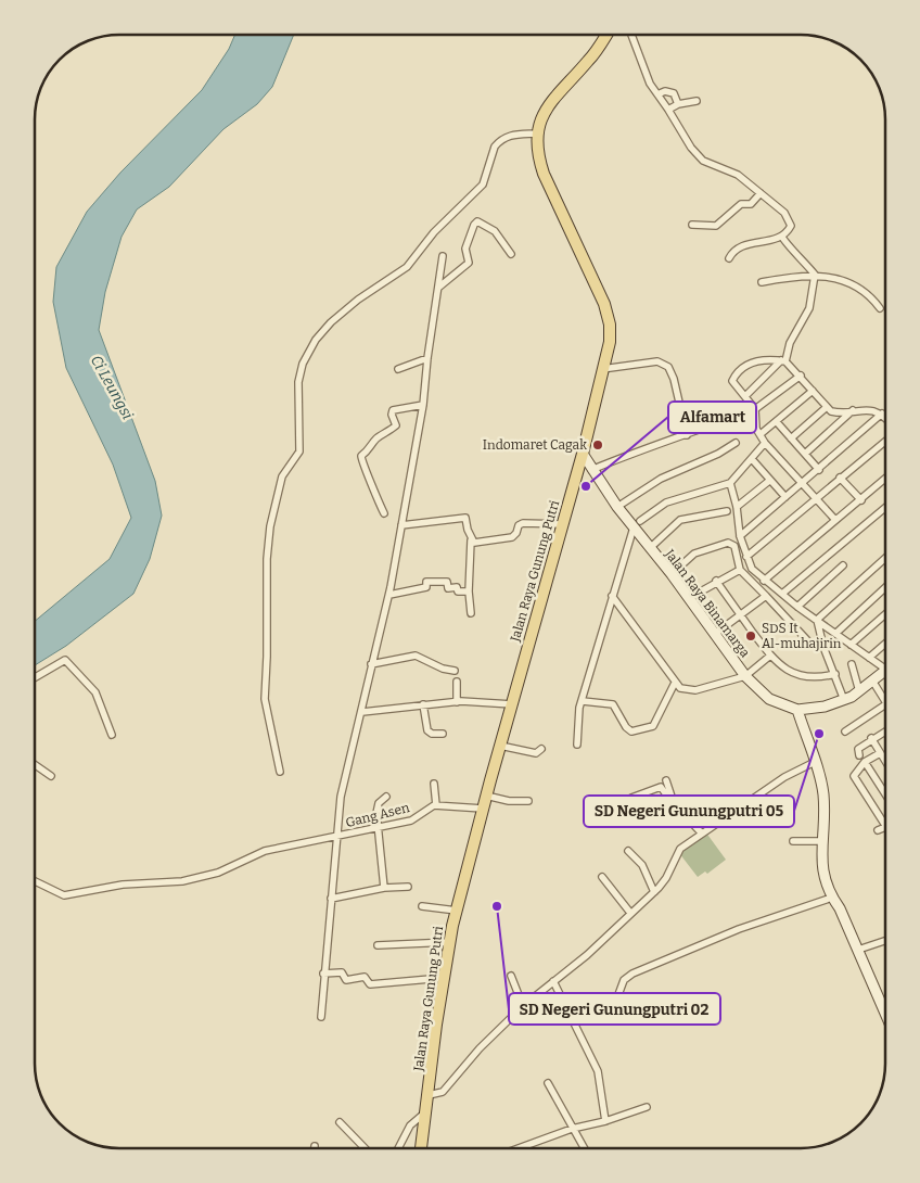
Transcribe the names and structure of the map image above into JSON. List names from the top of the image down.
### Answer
{
  "streets": {
    "main road": ["Jalan Raya Gunung Putri"],
    "street": ["Jalan Raya Binamarga", "Gang Asen"]
  },
  "crossings": [
    ["Jalan Raya Gunung Putri", "Jalan Raya Binamarga"]
  ],
  "water": ["Ci Leungsi"],
  "places": [
    "Indomaret Cagak",
    "Alfamart",
    "SDS It Al-muhajirin",
    "SD Negeri Gunungputri 05",
    "SD Negeri Gunungputri 02"
  ]
}
